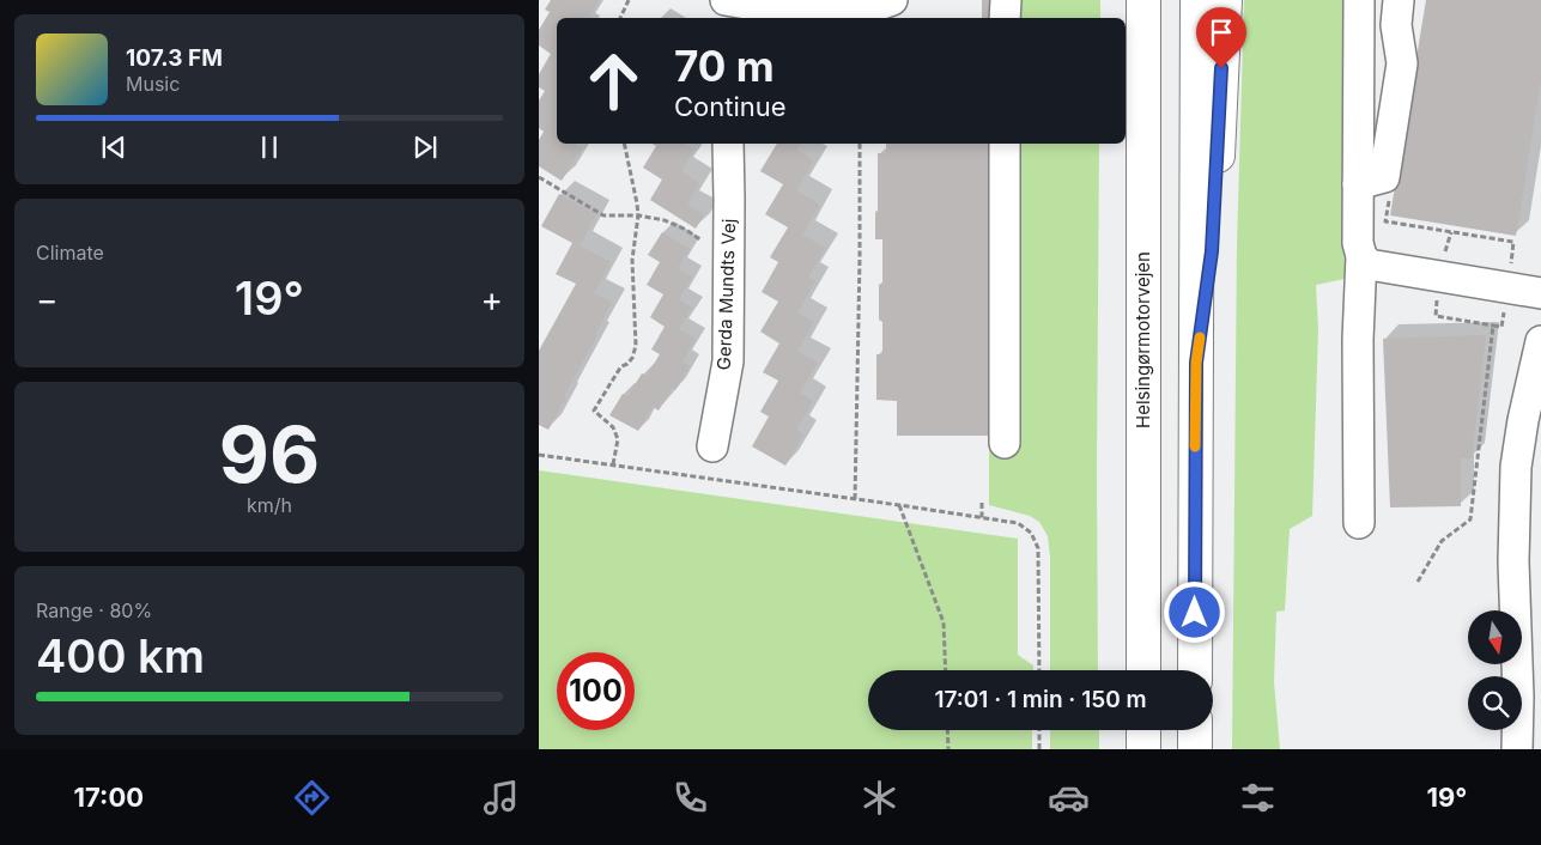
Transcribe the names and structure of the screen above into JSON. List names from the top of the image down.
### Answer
{
  "streets": {
    "highway": ["Helsingørmotorvejen"],
    "street": ["Gerda Mundts Vej"]
  },
  "north": "bottom",
  "page": {
    "turn": ["70 m", "Continue"],
    "song": ["107.3 FM", "Music"],
    "tile": [
      "Climate",
      ["96", "km/h"],
      ["Range · 80%", "400 km"]
    ],
    "heat": ["−", "19°", "+"],
    "limit": "100",
    "trip": "17:01 · 1 min · 150 m",
    "tabs": ["17:00", "19°"]
  }
}
